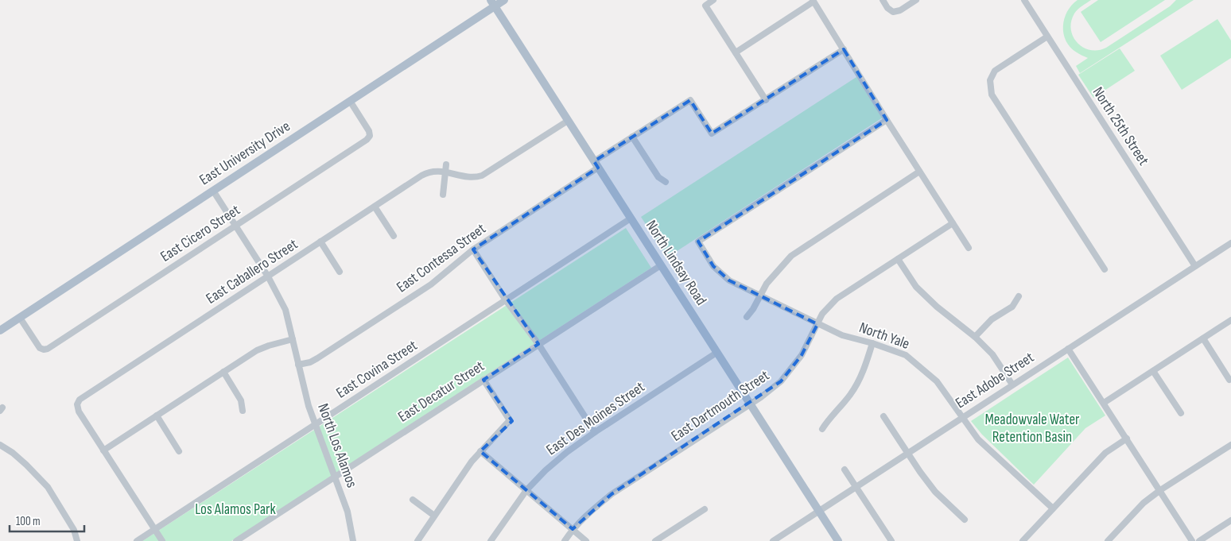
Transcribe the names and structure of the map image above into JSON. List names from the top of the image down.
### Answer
{
  "streets": {
    "main road": ["East University Drive", "North Lindsay Road"],
    "street": [
      "North 25th Street",
      "East Cicero Street",
      "East Contessa Street",
      "East Caballero Street",
      "North Yale",
      "East Covina Street",
      "East Adobe Street",
      "East Decatur Street",
      "East Dartmouth Street",
      "East Des Moines Street",
      "North Los Alamos"
    ]
  },
  "crossings": [
    ["North 25th Street", "East Adobe Street"],
    ["East University Drive", "East Cicero Street"],
    ["East University Drive", "North Lindsay Road"],
    ["East University Drive", "North Los Alamos"],
    ["East Cicero Street", "North Los Alamos"],
    ["East Contessa Street", "North Lindsay Road"],
    ["East Contessa Street", "North Los Alamos"],
    ["North Lindsay Road", "East Caballero Street"],
    ["North Lindsay Road", "East Covina Street"],
    ["North Lindsay Road", "East Adobe Street"],
    ["North Lindsay Road", "East Decatur Street"],
    ["North Lindsay Road", "East Dartmouth Street"],
    ["North Lindsay Road", "East Des Moines Street"],
    ["East Caballero Street", "North Los Alamos"],
    ["North Yale", "East Adobe Street"],
    ["North Yale", "East Dartmouth Street"],
    ["East Covina Street", "North Los Alamos"],
    ["East Decatur Street", "North Los Alamos"]
  ],
  "parks": ["Meadowvale Water Retention Basin", "Los Alamos Park"],
  "scale_bar": "100 m"
}
